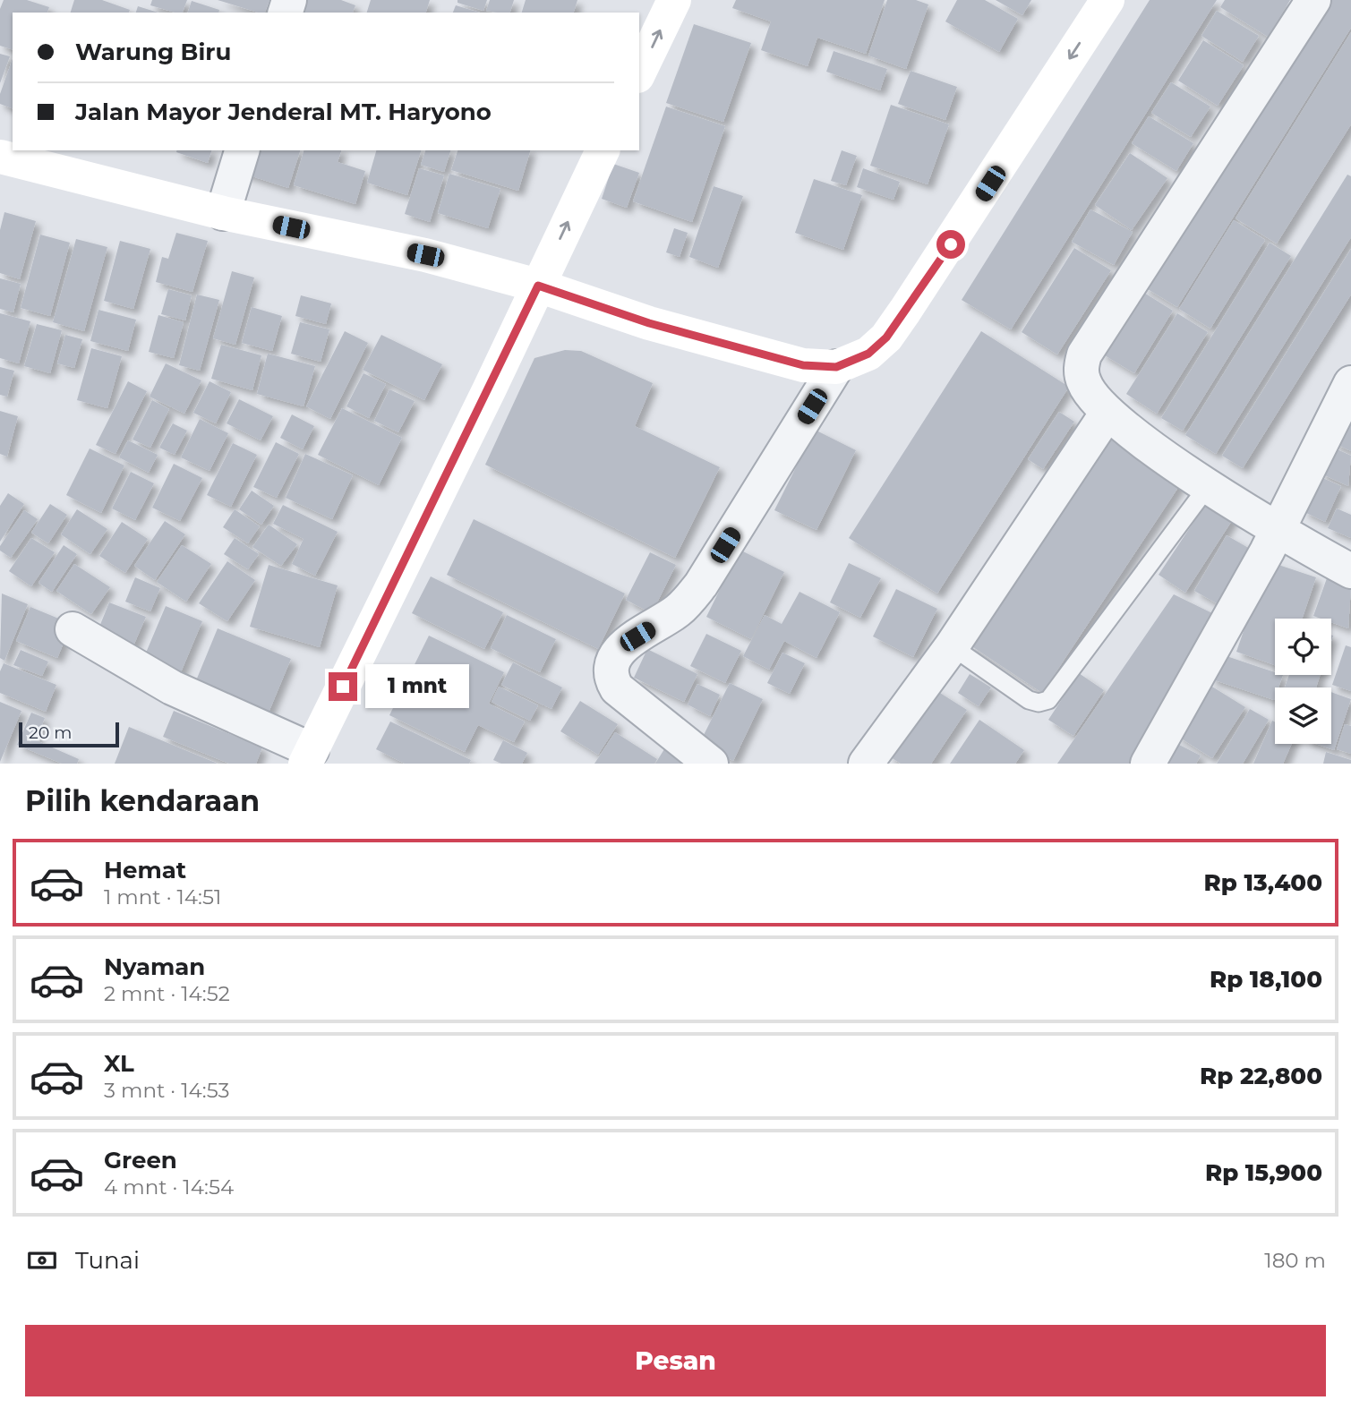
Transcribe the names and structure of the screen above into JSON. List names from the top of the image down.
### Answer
{
  "scale_bar": "20 m",
  "page": {
    "banner": ["Warung Biru", "Jalan Mayor Jenderal MT. Haryono"],
    "bubble": "1 mnt",
    "scale": "20 m",
    "heading": "Pilih kendaraan",
    "list": [
      {
        "name": "Hemat",
        "note": "1 mnt · 14:51",
        "value": "Rp 13,400"
      },
      {
        "name": "Nyaman",
        "note": "2 mnt · 14:52",
        "value": "Rp 18,100"
      },
      {
        "name": "XL",
        "note": "3 mnt · 14:53",
        "value": "Rp 22,800"
      },
      {
        "name": "Green",
        "note": "4 mnt · 14:54",
        "value": "Rp 15,900"
      }
    ],
    "pay": ["Tunai", "180 m"],
    "buttons": "Pesan"
  }
}
